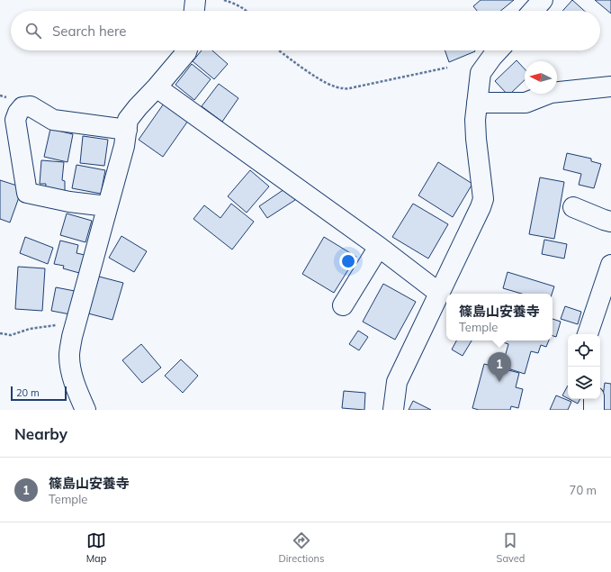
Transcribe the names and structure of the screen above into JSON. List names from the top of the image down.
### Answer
{
  "scale_bar": "20 m",
  "north": "left",
  "page": {
    "search": "Search here",
    "popup": ["篠島山安養寺", "Temple"],
    "pins": "1",
    "scale": "20 m",
    "heading": "Nearby",
    "list": [
      {
        "mark": "1",
        "name": "篠島山安養寺",
        "note": "Temple",
        "value": "70 m"
      }
    ],
    "nav": ["Map", "Directions", "Saved"]
  }
}
